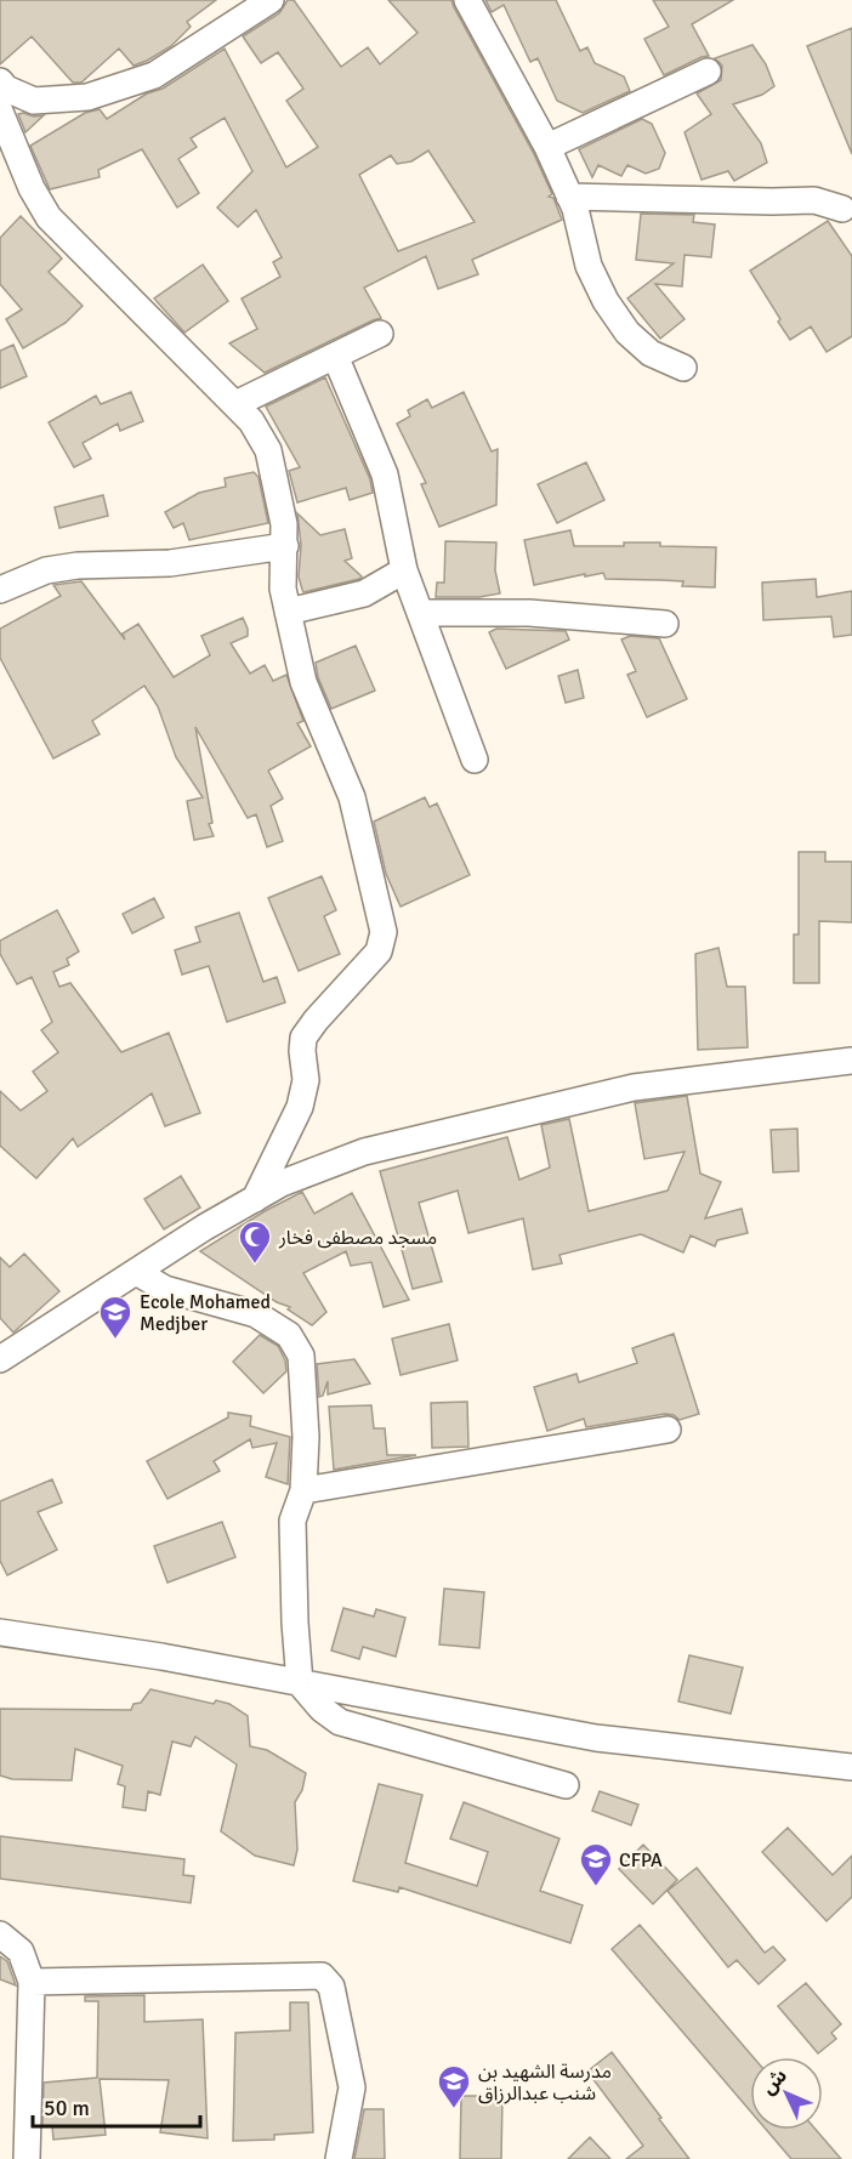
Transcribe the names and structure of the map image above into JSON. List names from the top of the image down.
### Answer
{
  "places": {
    "mosque": ["مسجد مصطفى فخار"],
    "school or university": ["Ecole Mohamed Medjber", "CFPA", "مدرسة الشهيد بن شنب عبدالرزاق"]
  },
  "scale_bar": "50 m",
  "north": "top left"
}
